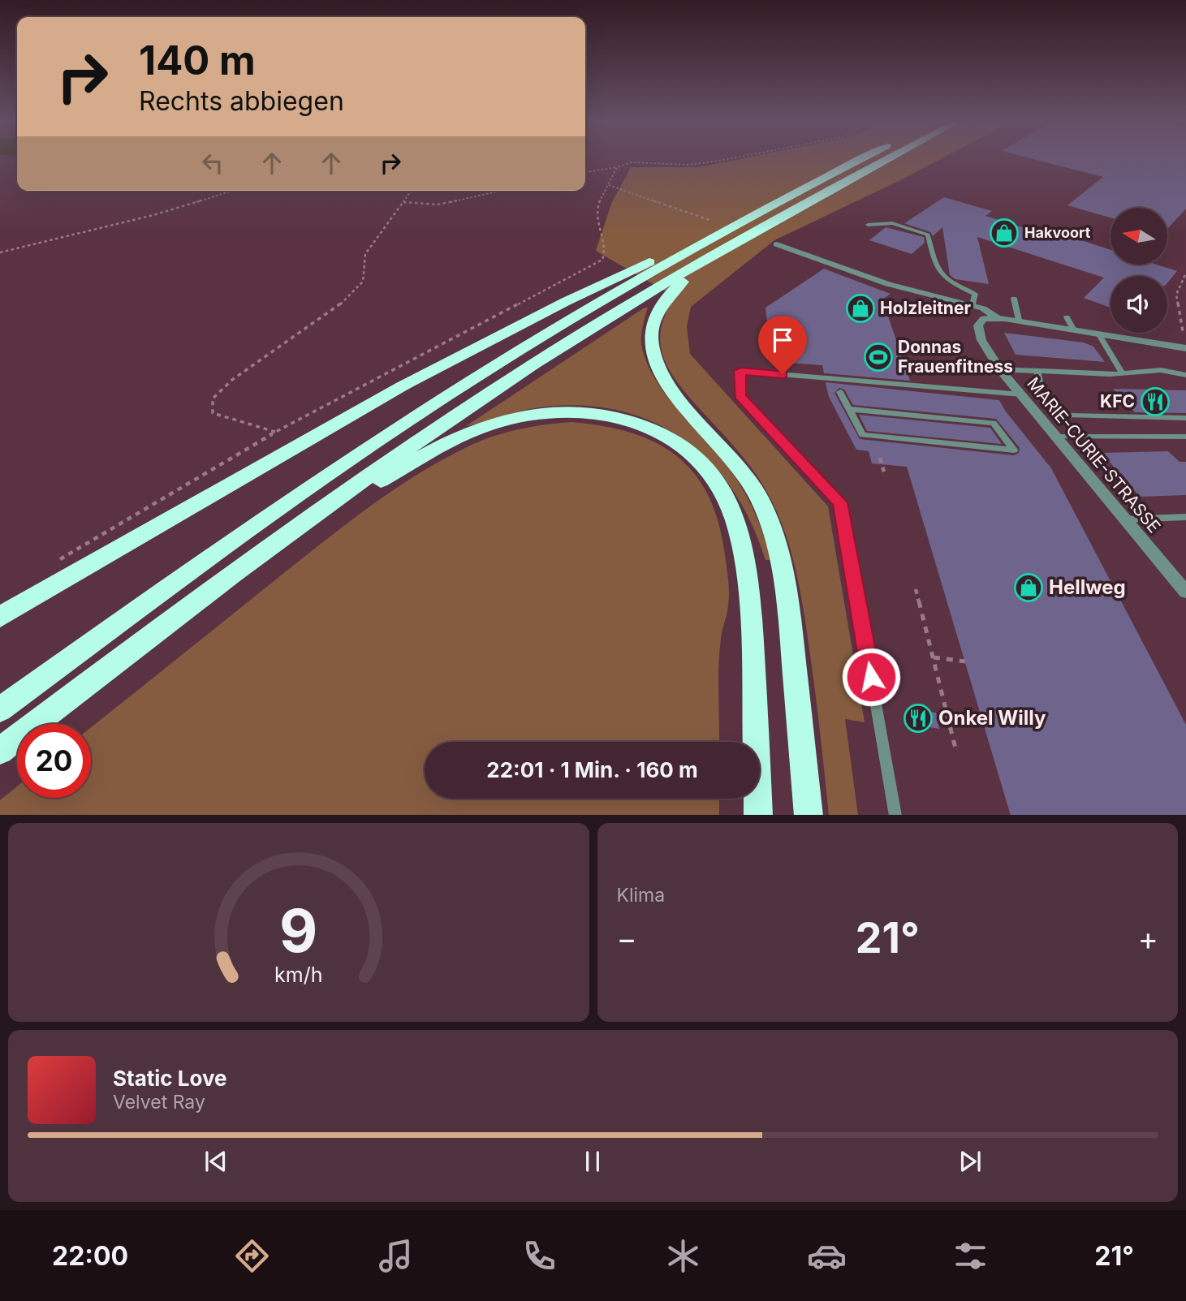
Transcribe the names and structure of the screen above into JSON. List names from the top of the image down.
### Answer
{
  "streets": {
    "street": ["MARIE-CURIE-STRASSE"]
  },
  "places": {
    "shop": ["Hakvoort", "Holzleitner", "Hellweg"],
    "sports": ["Donnas Frauenfitness"],
    "restaurant": ["KFC", "Onkel Willy"]
  },
  "north": "left",
  "page": {
    "turn": ["140 m", "Rechts abbiegen"],
    "limit": "20",
    "trip": "22:01 · 1 Min. · 160 m",
    "tile": "Klima",
    "heat": ["−", "21°", "+"],
    "song": ["Static Love", "Velvet Ray"],
    "tabs": ["22:00", "21°"],
    "gauge": ["9", "km/h"]
  }
}
